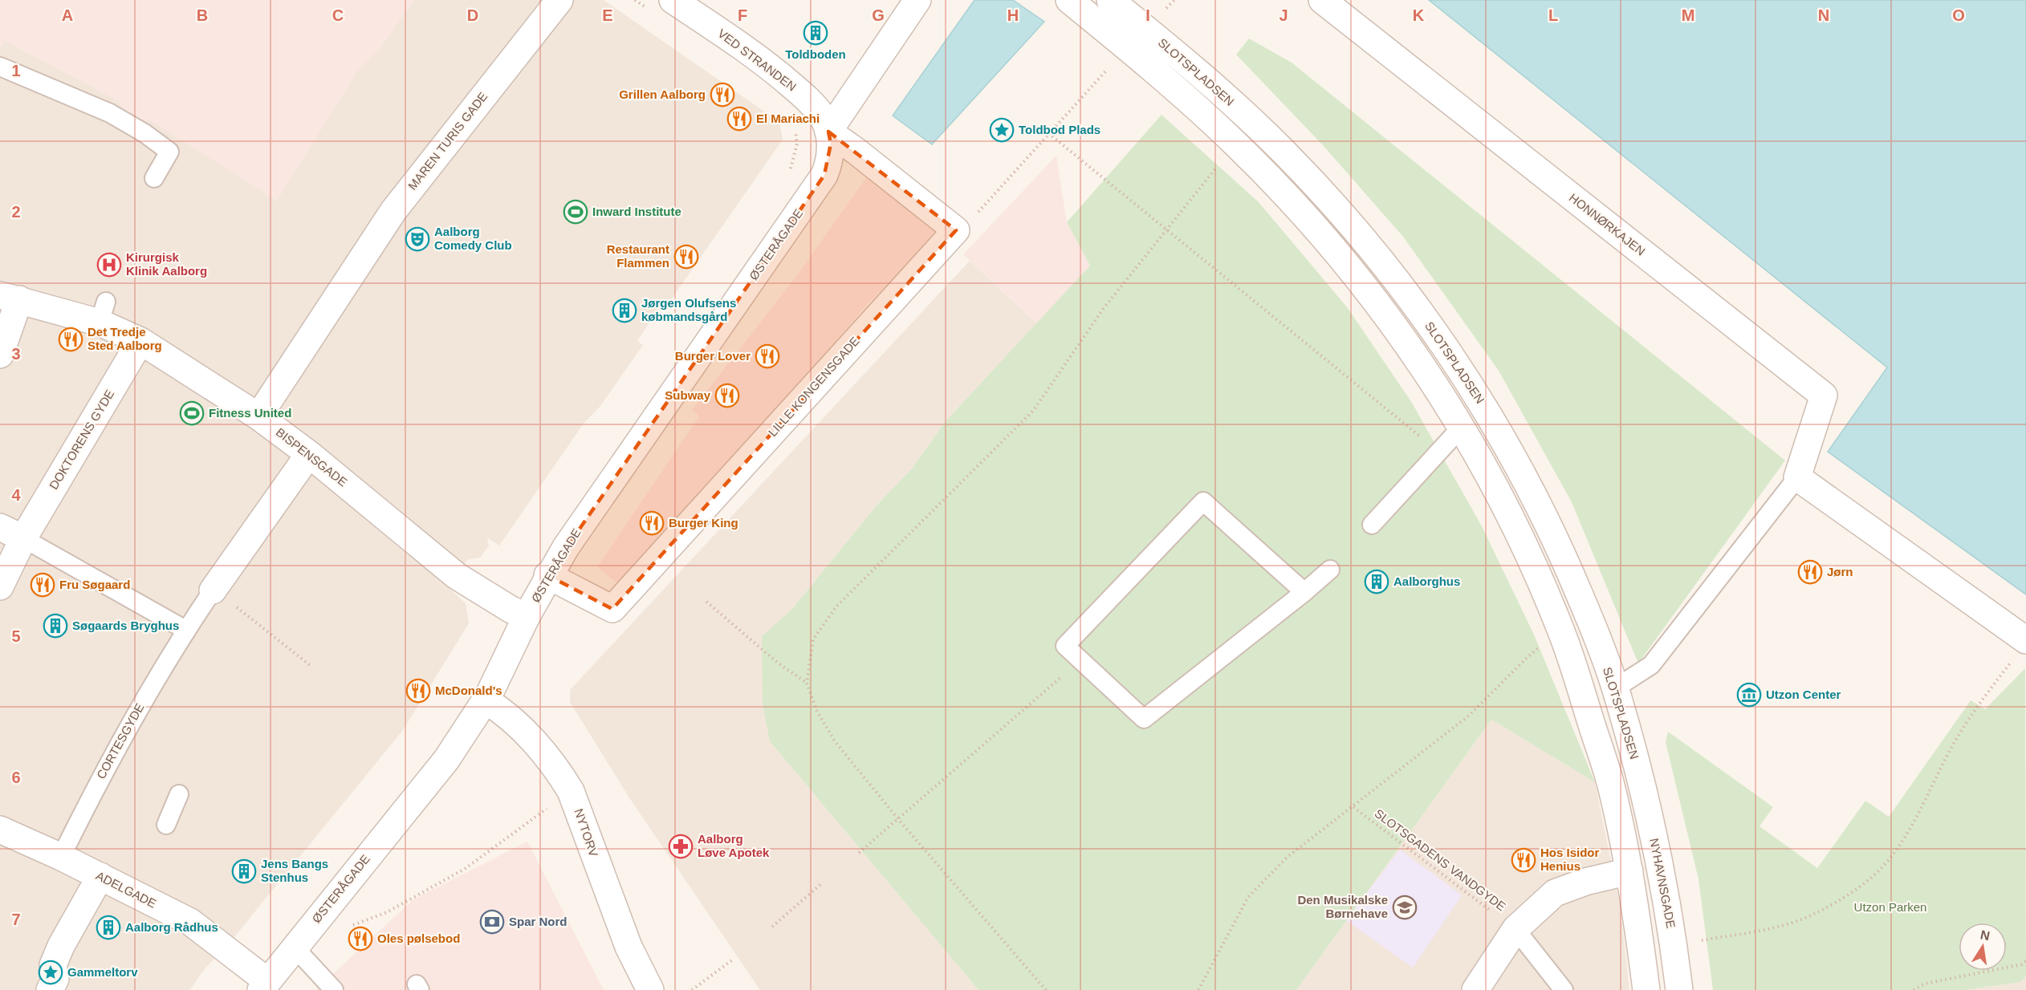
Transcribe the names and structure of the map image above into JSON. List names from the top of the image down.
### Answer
{
  "streets": {
    "street": [
      "VED STRANDEN",
      "SLOTSPLADSEN",
      "MAREN TURIS GADE",
      "HONNØRKAJEN",
      "ØSTERÅGADE",
      "LILLE KONGENSGADE",
      "DOKTORENS GYDE",
      "BISPENSGADE",
      "CORTESGYDE",
      "NYTORV",
      "NYHAVNSGADE",
      "ADELGADE"
    ],
    "path": ["SLOTSGADENS VANDGYDE"]
  },
  "crossings": [
    ["VED STRANDEN", "ØSTERÅGADE"],
    ["SLOTSPLADSEN", "NYHAVNSGADE"],
    ["MAREN TURIS GADE", "BISPENSGADE"],
    ["ØSTERÅGADE", "LILLE KONGENSGADE"],
    ["ØSTERÅGADE", "BISPENSGADE"],
    ["ØSTERÅGADE", "NYTORV"],
    ["ØSTERÅGADE", "ADELGADE"],
    ["DOKTORENS GYDE", "BISPENSGADE"],
    ["BISPENSGADE", "CORTESGYDE"],
    ["CORTESGYDE", "ADELGADE"]
  ],
  "parks": ["Utzon Parken"],
  "places": {
    "building": [
      "Toldboden",
      "Jørgen Olufsens købmandsgård",
      "Aalborghus",
      "Søgaards Bryghus",
      "Jens Bangs Stenhus",
      "Aalborg Rådhus"
    ],
    "restaurant": [
      "Grillen Aalborg",
      "El Mariachi",
      "Restaurant Flammen",
      "Det Tredje Sted Aalborg",
      "Burger Lover",
      "Subway",
      "Burger King",
      "Jørn",
      "Fru Søgaard",
      "McDonald's",
      "Hos Isidor Henius",
      "Oles pølsebod"
    ],
    "place": ["Toldbod Plads", "Gammeltorv"],
    "sports": ["Inward Institute", "Fitness United"],
    "theatre": ["Aalborg Comedy Club"],
    "hospital": ["Kirurgisk Klinik Aalborg"],
    "museum": ["Utzon Center"],
    "pharmacy": ["Aalborg Løve Apotek"],
    "school or university": ["Den Musikalske Børnehave"],
    "bank": ["Spar Nord"]
  },
  "north": "top",
  "grid": {
    "columns": [
      "A",
      "B",
      "C",
      "D",
      "E",
      "F",
      "G",
      "H",
      "I",
      "J",
      "K",
      "L",
      "M",
      "N",
      "O"
    ],
    "rows": [
      "1",
      "2",
      "3",
      "4",
      "5",
      "6",
      "7"
    ]
  }
}
